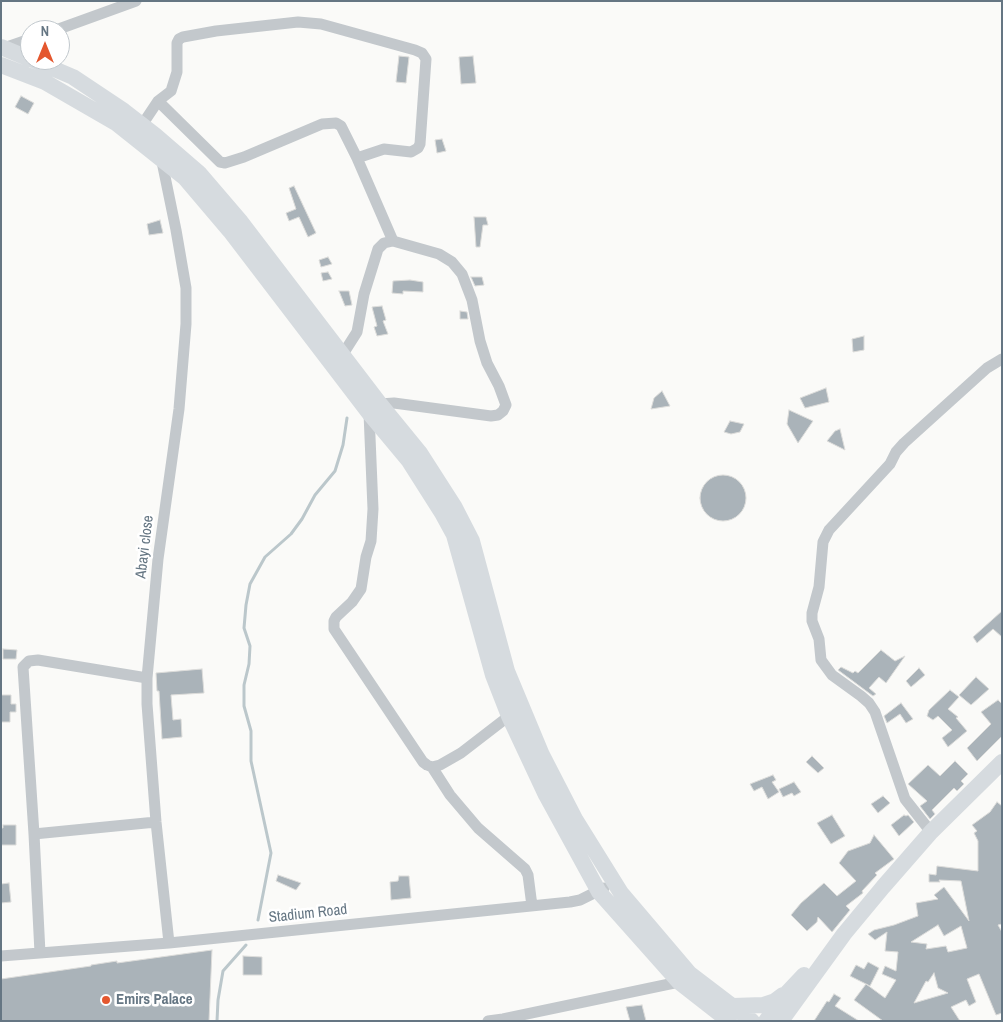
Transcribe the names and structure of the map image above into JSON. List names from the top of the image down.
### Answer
{
  "streets": {
    "street": ["Abayi close", "Stadium Road"]
  },
  "crossings": [
    ["Abayi close", "Stadium Road"]
  ],
  "places": ["Emirs Palace"],
  "north": "top"
}
